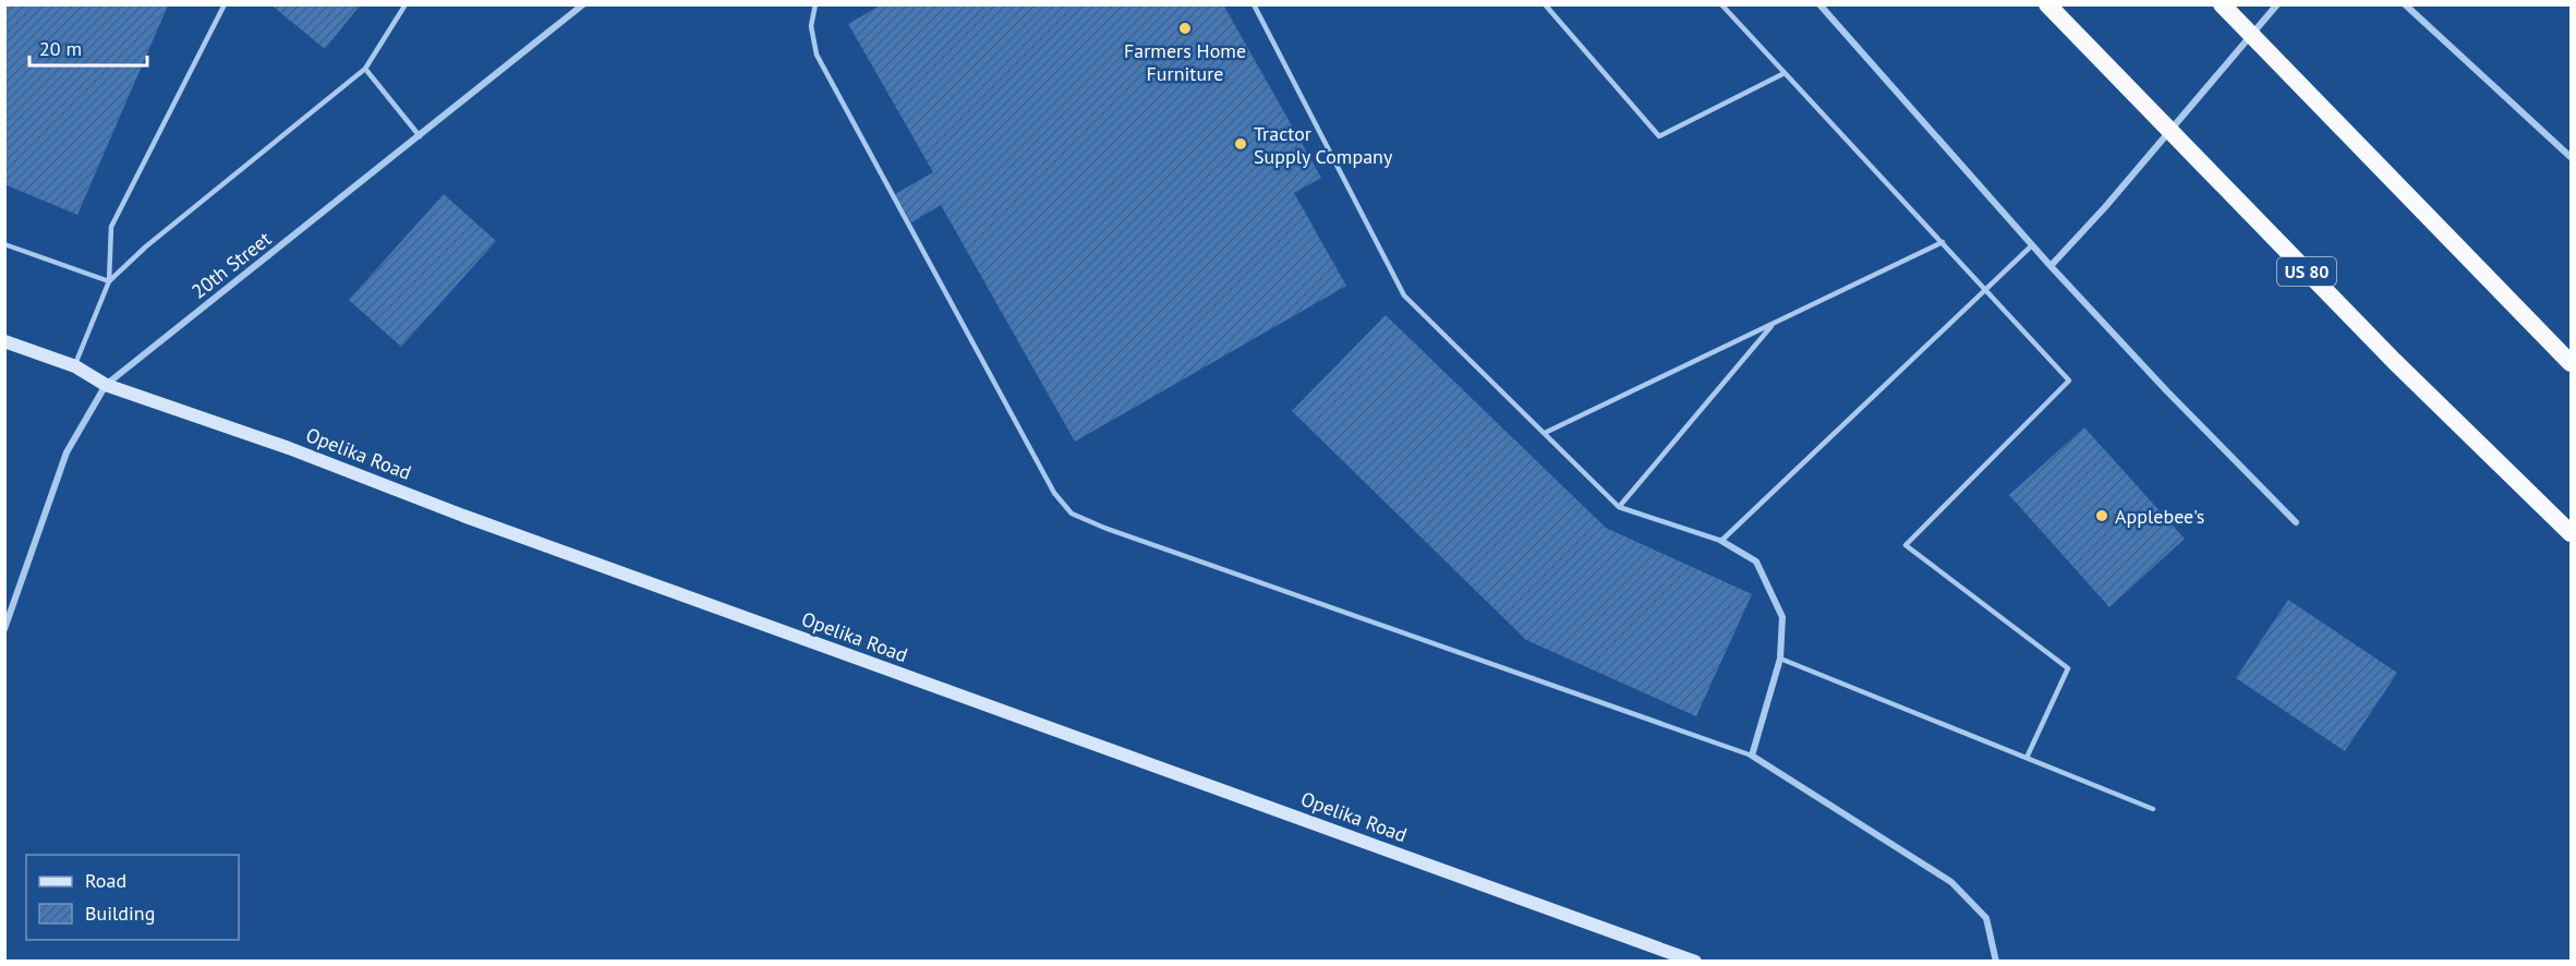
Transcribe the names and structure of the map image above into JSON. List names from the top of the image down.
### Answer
{
  "streets": {
    "highway": ["US 80"],
    "main road": ["Opelika Road"],
    "street": ["20th Street"]
  },
  "crossings": [
    ["20th Street", "Opelika Road"]
  ],
  "places": ["Farmers Home Furniture", "Tractor Supply Company", "Applebee's"],
  "legend": ["Road", "Building"],
  "scale_bar": "20 m"
}
